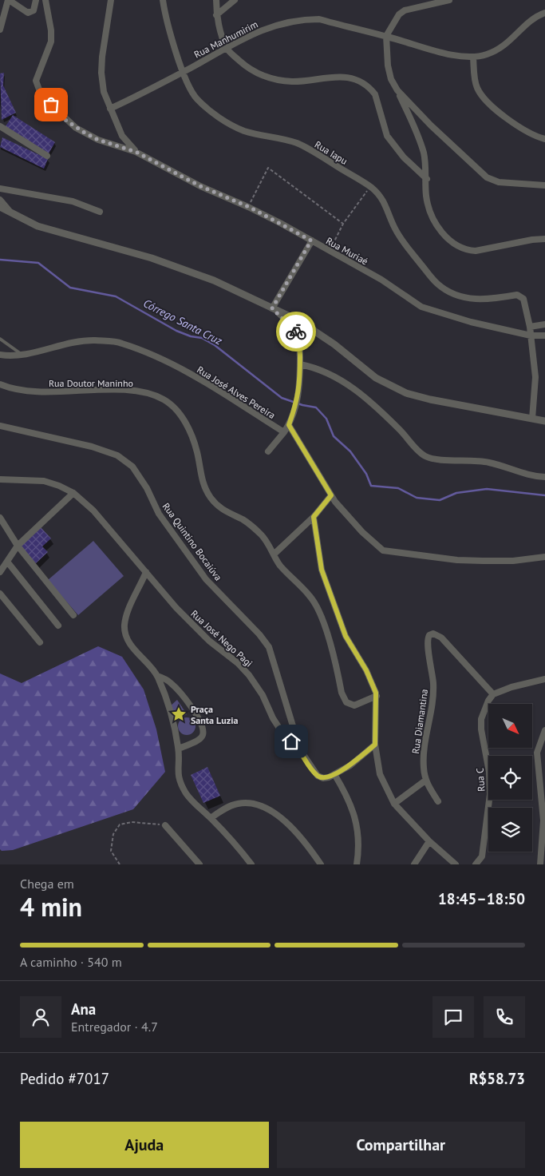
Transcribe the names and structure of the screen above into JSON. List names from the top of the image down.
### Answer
{
  "streets": {
    "street": [
      "Rua Manhumirim",
      "Rua Iapu",
      "Rua Muriaé",
      "Rua Doutor Maninho",
      "Rua José Alves Pereira",
      "Rua Quintino Bocaiúva",
      "Rua José Nego Pagi",
      "Rua Diamantina",
      "Rua C"
    ]
  },
  "crossings": [
    ["Rua Manhumirim", "Rua Iapu"],
    ["Rua Quintino Bocaiúva", "Rua José Nego Pagi"],
    ["Rua Diamantina", "Rua C"]
  ],
  "water": ["Córrego Santa Cruz"],
  "places": {
    "place": ["Praça Santa Luzia"]
  },
  "north": "bottom right",
  "page": {
    "heading": ["4 min", "Chega em", "18:45–18:50"],
    "panel": [
      "Ana",
      "Entregador · 4.7",
      "Pedido #7017",
      "R$58.73"
    ],
    "bar": "A caminho · 540 m",
    "buttons": ["Ajuda", "Compartilhar"]
  }
}
